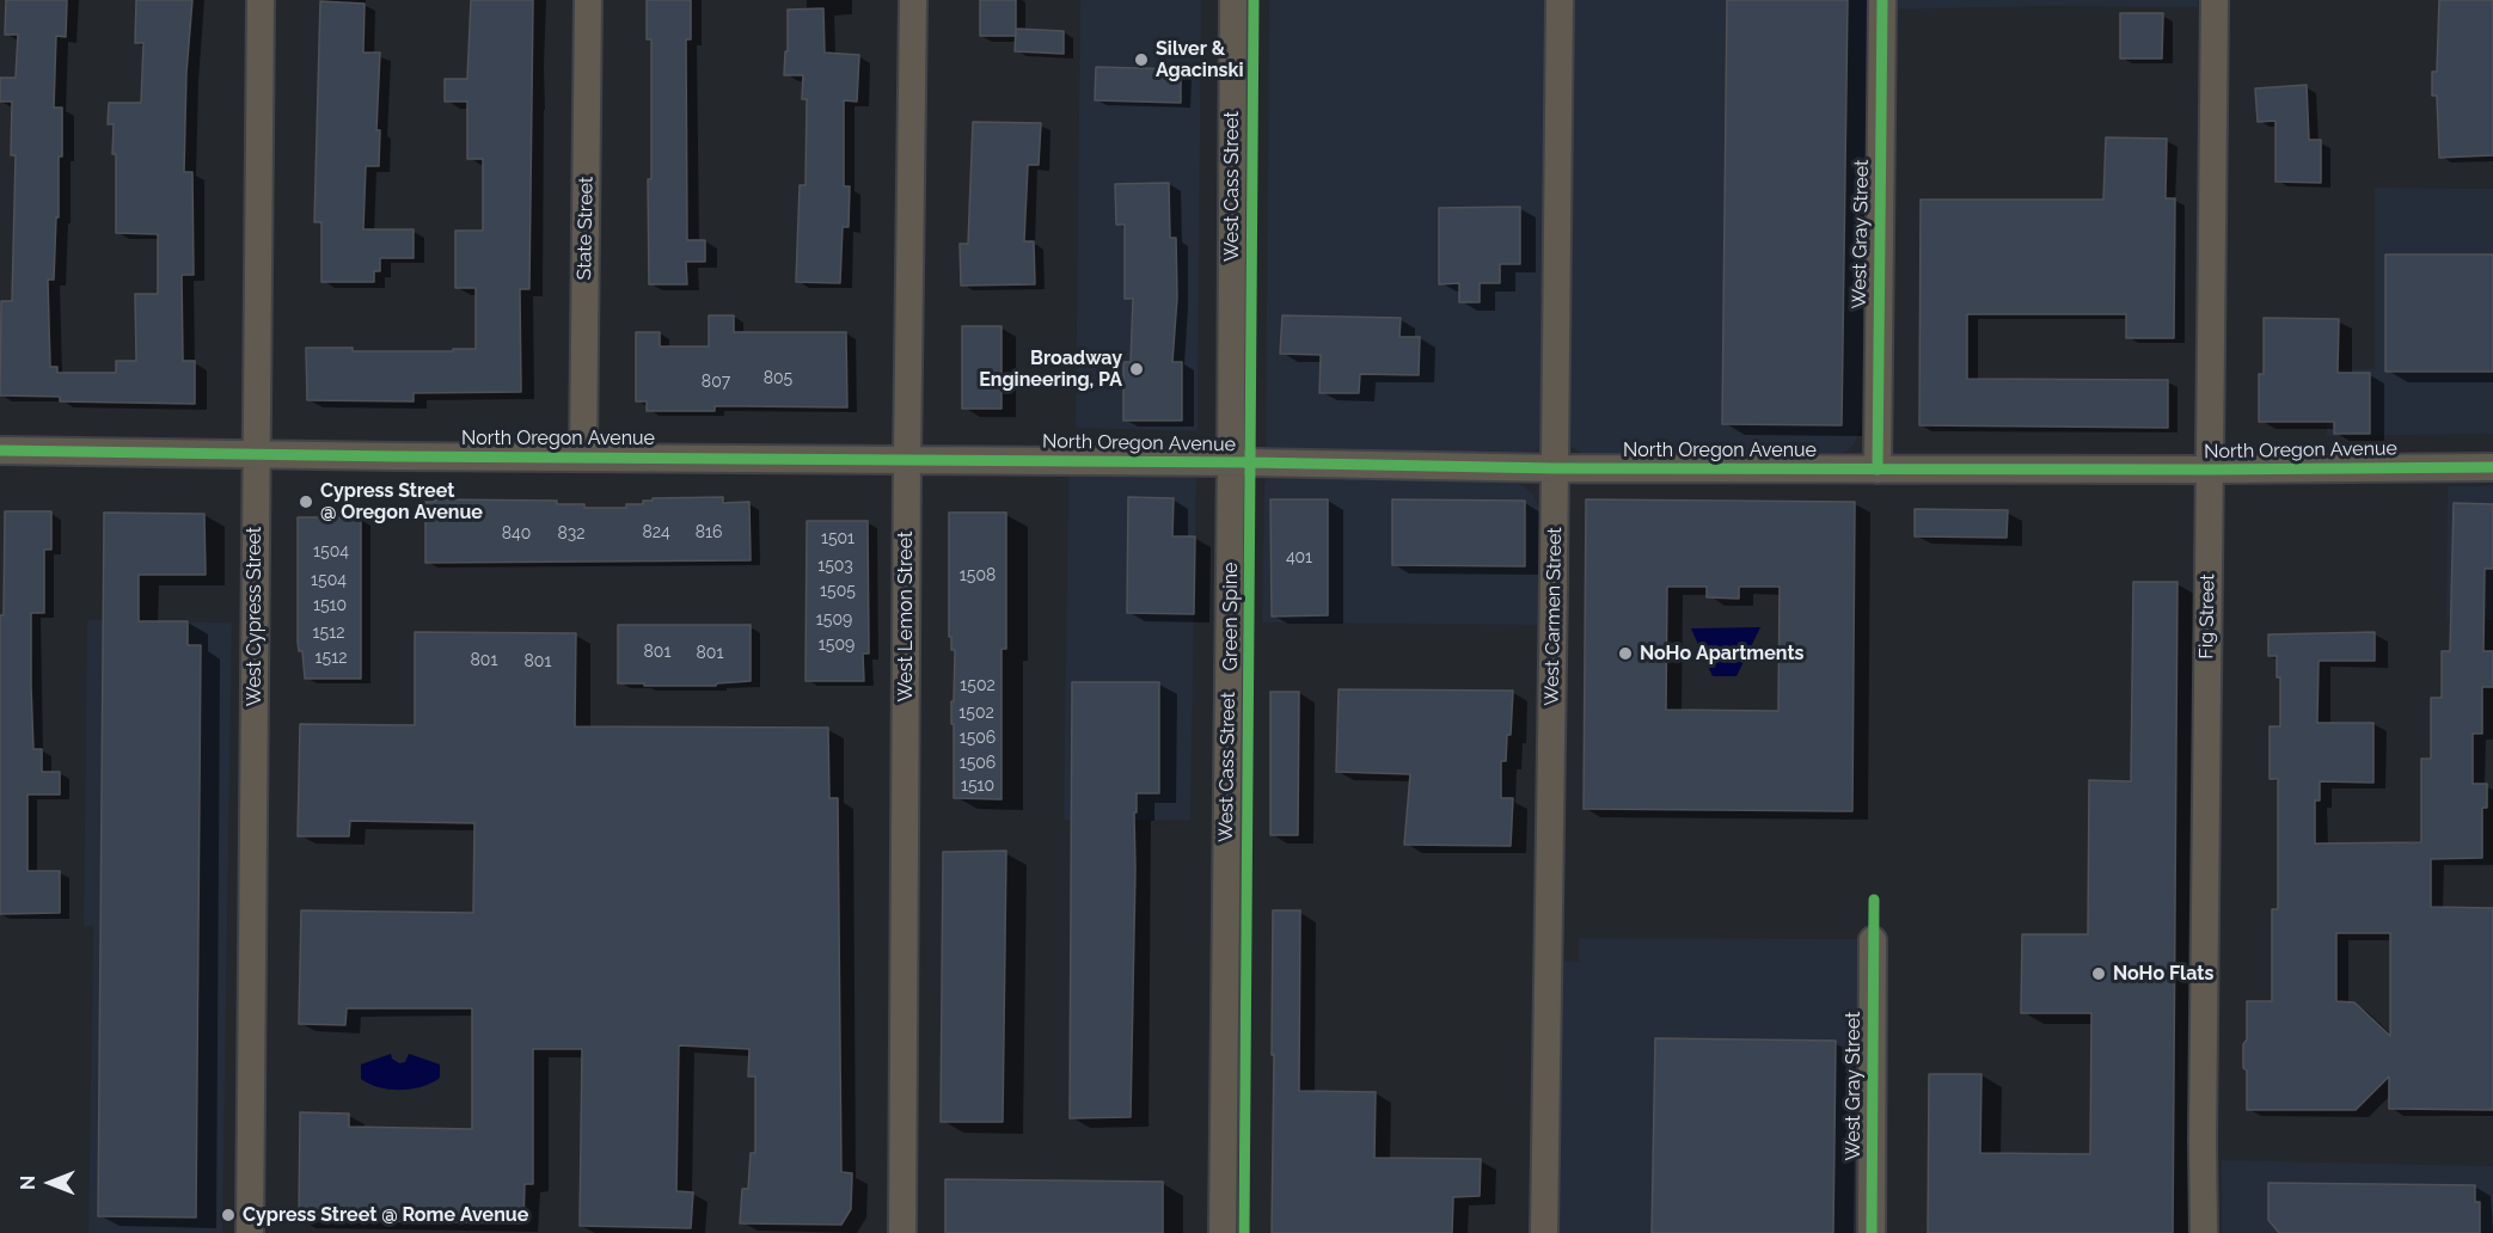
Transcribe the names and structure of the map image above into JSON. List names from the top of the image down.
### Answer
{
  "streets": {
    "street": [
      "West Cass Street",
      "State Street",
      "West Gray Street",
      "North Oregon Avenue",
      "West Cypress Street",
      "West Lemon Street",
      "West Carmen Street",
      "Fig Street"
    ],
    "cycle path": ["Green Spine"]
  },
  "crossings": [
    ["West Cass Street", "North Oregon Avenue"],
    ["State Street", "North Oregon Avenue"],
    ["West Gray Street", "North Oregon Avenue"],
    ["North Oregon Avenue", "West Cypress Street"],
    ["North Oregon Avenue", "West Lemon Street"],
    ["North Oregon Avenue", "West Carmen Street"],
    ["North Oregon Avenue", "Fig Street"]
  ],
  "places": [
    "Silver & Agacinski",
    "Broadway Engineering, PA",
    "Cypress Street @ Oregon Avenue",
    "NoHo Apartments",
    "NoHo Flats",
    "Cypress Street @ Rome Avenue"
  ],
  "house_numbers": [
    "805",
    "807",
    "824",
    "816",
    "840",
    "832",
    "1501",
    "1504",
    "401",
    "1503",
    "1508",
    "1504",
    "1505",
    "1510",
    "1509",
    "1512",
    "1509",
    "801",
    "801",
    "1512",
    "801",
    "801",
    "1502",
    "1502",
    "1506",
    "1506",
    "1510"
  ],
  "north": "left"
}
